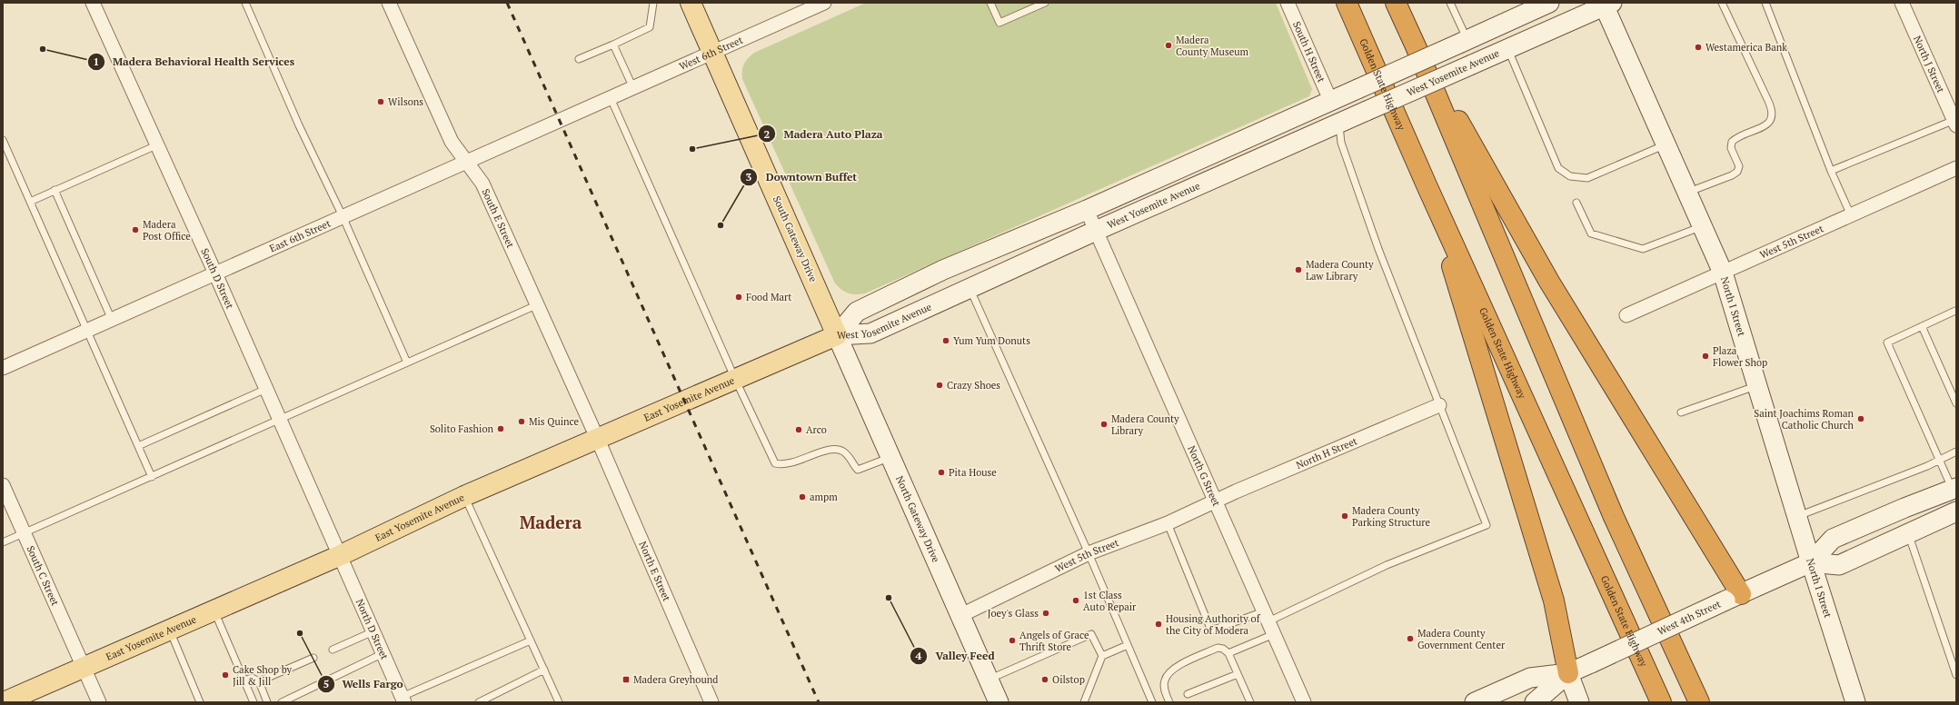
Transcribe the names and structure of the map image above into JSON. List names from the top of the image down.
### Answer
{
  "streets": {
    "highway": ["Golden State Highway"],
    "main road": [
      "West Yosemite Avenue",
      "South Gateway Drive",
      "North I Street",
      "East Yosemite Avenue",
      "North Gateway Drive",
      "West 4th Street"
    ],
    "street": [
      "South H Street",
      "West 6th Street",
      "North J Street",
      "South E Street",
      "East 6th Street",
      "West 5th Street",
      "South D Street",
      "North H Street",
      "North G Street",
      "North E Street",
      "South C Street",
      "North D Street"
    ]
  },
  "crossings": [
    ["South H Street", "West Yosemite Avenue"],
    ["West 6th Street", "East 6th Street"],
    ["West 6th Street", "South Gateway Drive"],
    ["West Yosemite Avenue", "South Gateway Drive"],
    ["West Yosemite Avenue", "North I Street"],
    ["West Yosemite Avenue", "East Yosemite Avenue"],
    ["West Yosemite Avenue", "North G Street"],
    ["West Yosemite Avenue", "North Gateway Drive"],
    ["South E Street", "East 6th Street"],
    ["South E Street", "East Yosemite Avenue"],
    ["South E Street", "North E Street"],
    ["East 6th Street", "South D Street"],
    ["South Gateway Drive", "East Yosemite Avenue"],
    ["South Gateway Drive", "North Gateway Drive"],
    ["West 5th Street", "North I Street"],
    ["West 5th Street", "North H Street"],
    ["West 5th Street", "North G Street"],
    ["West 5th Street", "North Gateway Drive"],
    ["South D Street", "East Yosemite Avenue"],
    ["South D Street", "North D Street"],
    ["North I Street", "West 4th Street"],
    ["East Yosemite Avenue", "North Gateway Drive"],
    ["East Yosemite Avenue", "North E Street"],
    ["East Yosemite Avenue", "South C Street"],
    ["East Yosemite Avenue", "North D Street"],
    ["North H Street", "North G Street"]
  ],
  "districts": ["Madera"],
  "places": {
    "other": [
      "Madera County Museum",
      "Westamerica Bank",
      "Madera Behavioral Health Services",
      "Wilsons",
      "Madera Auto Plaza",
      "Downtown Buffet",
      "Madera Post Office",
      "Madera County Law Library",
      "Food Mart",
      "Yum Yum Donuts",
      "Plaza Flower Shop",
      "Crazy Shoes",
      "Saint Joachims Roman Catholic Church",
      "Mis Quince",
      "Madera County Library",
      "Solito Fashion",
      "Arco",
      "Pita House",
      "ampm",
      "Madera County Parking Structure",
      "Valley Feed",
      "1st Class Auto Repair",
      "Joey's Glass",
      "Housing Authority of the City of Modera",
      "Wells Fargo",
      "Madera County Government Center",
      "Angels of Grace Thrift Store",
      "Cake Shop by Jill & Jill",
      "Oilstop"
    ],
    "transit": ["Madera Greyhound"]
  }
}
